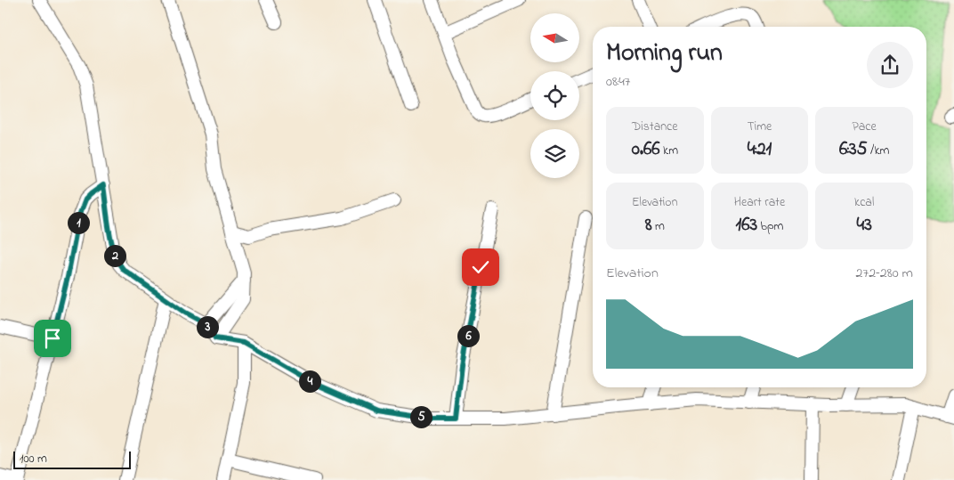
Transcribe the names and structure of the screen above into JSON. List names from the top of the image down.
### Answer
{
  "scale_bar": "100 m",
  "north": "left",
  "page": {
    "heading": ["Morning run", "08:47"],
    "stats": [
      ["Distance", "0.66 km"],
      ["Time", "4:21"],
      ["Pace", "6:35 /km"],
      ["Elevation", "8 m"],
      ["Heart rate", "163 bpm"],
      ["kcal", "43"]
    ],
    "pins": [
      "1",
      "2",
      "3",
      "6",
      "4",
      "5"
    ],
    "chart": ["Elevation", "272–280 m"],
    "scale": "100 m"
  }
}
